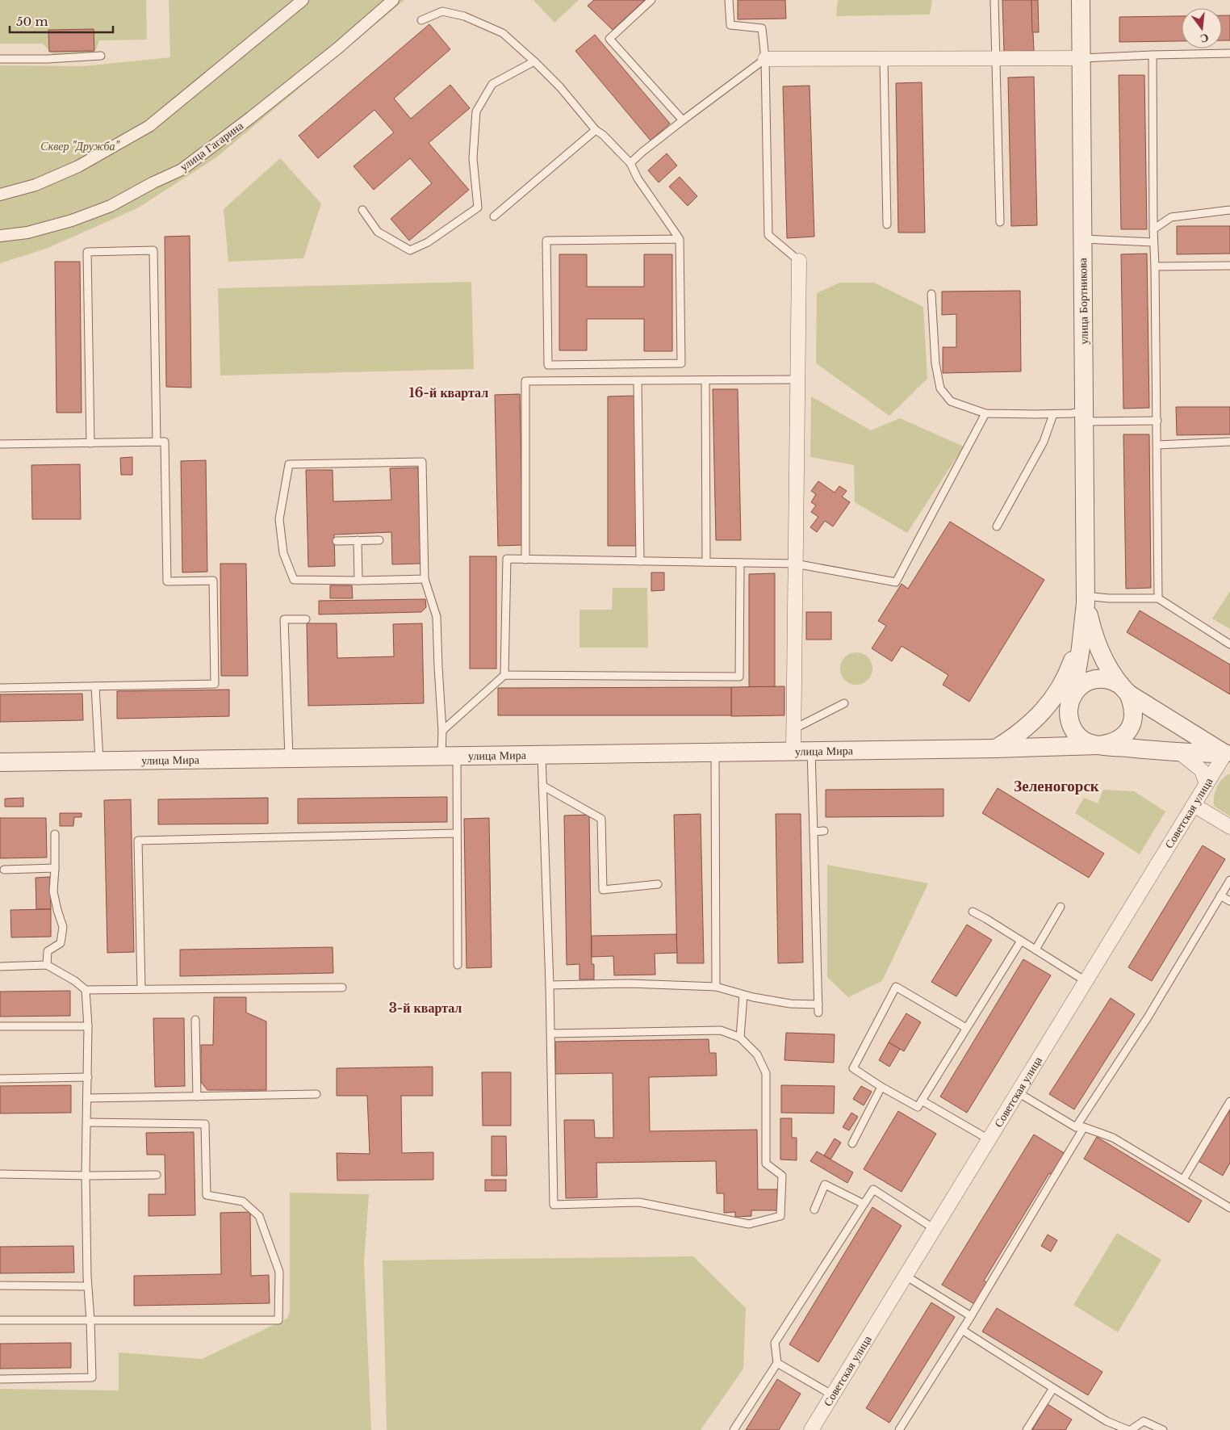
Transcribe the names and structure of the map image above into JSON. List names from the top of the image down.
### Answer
{
  "streets": {
    "street": [
      "улица Гагарина",
      "улица Бортникова",
      "улица Мира",
      "Советская улица"
    ]
  },
  "districts": ["16-й квартал", "Зеленогорск", "3-й квартал"],
  "parks": ["Сквер \"Дружба\""],
  "scale_bar": "50 m",
  "north": "bottom"
}
